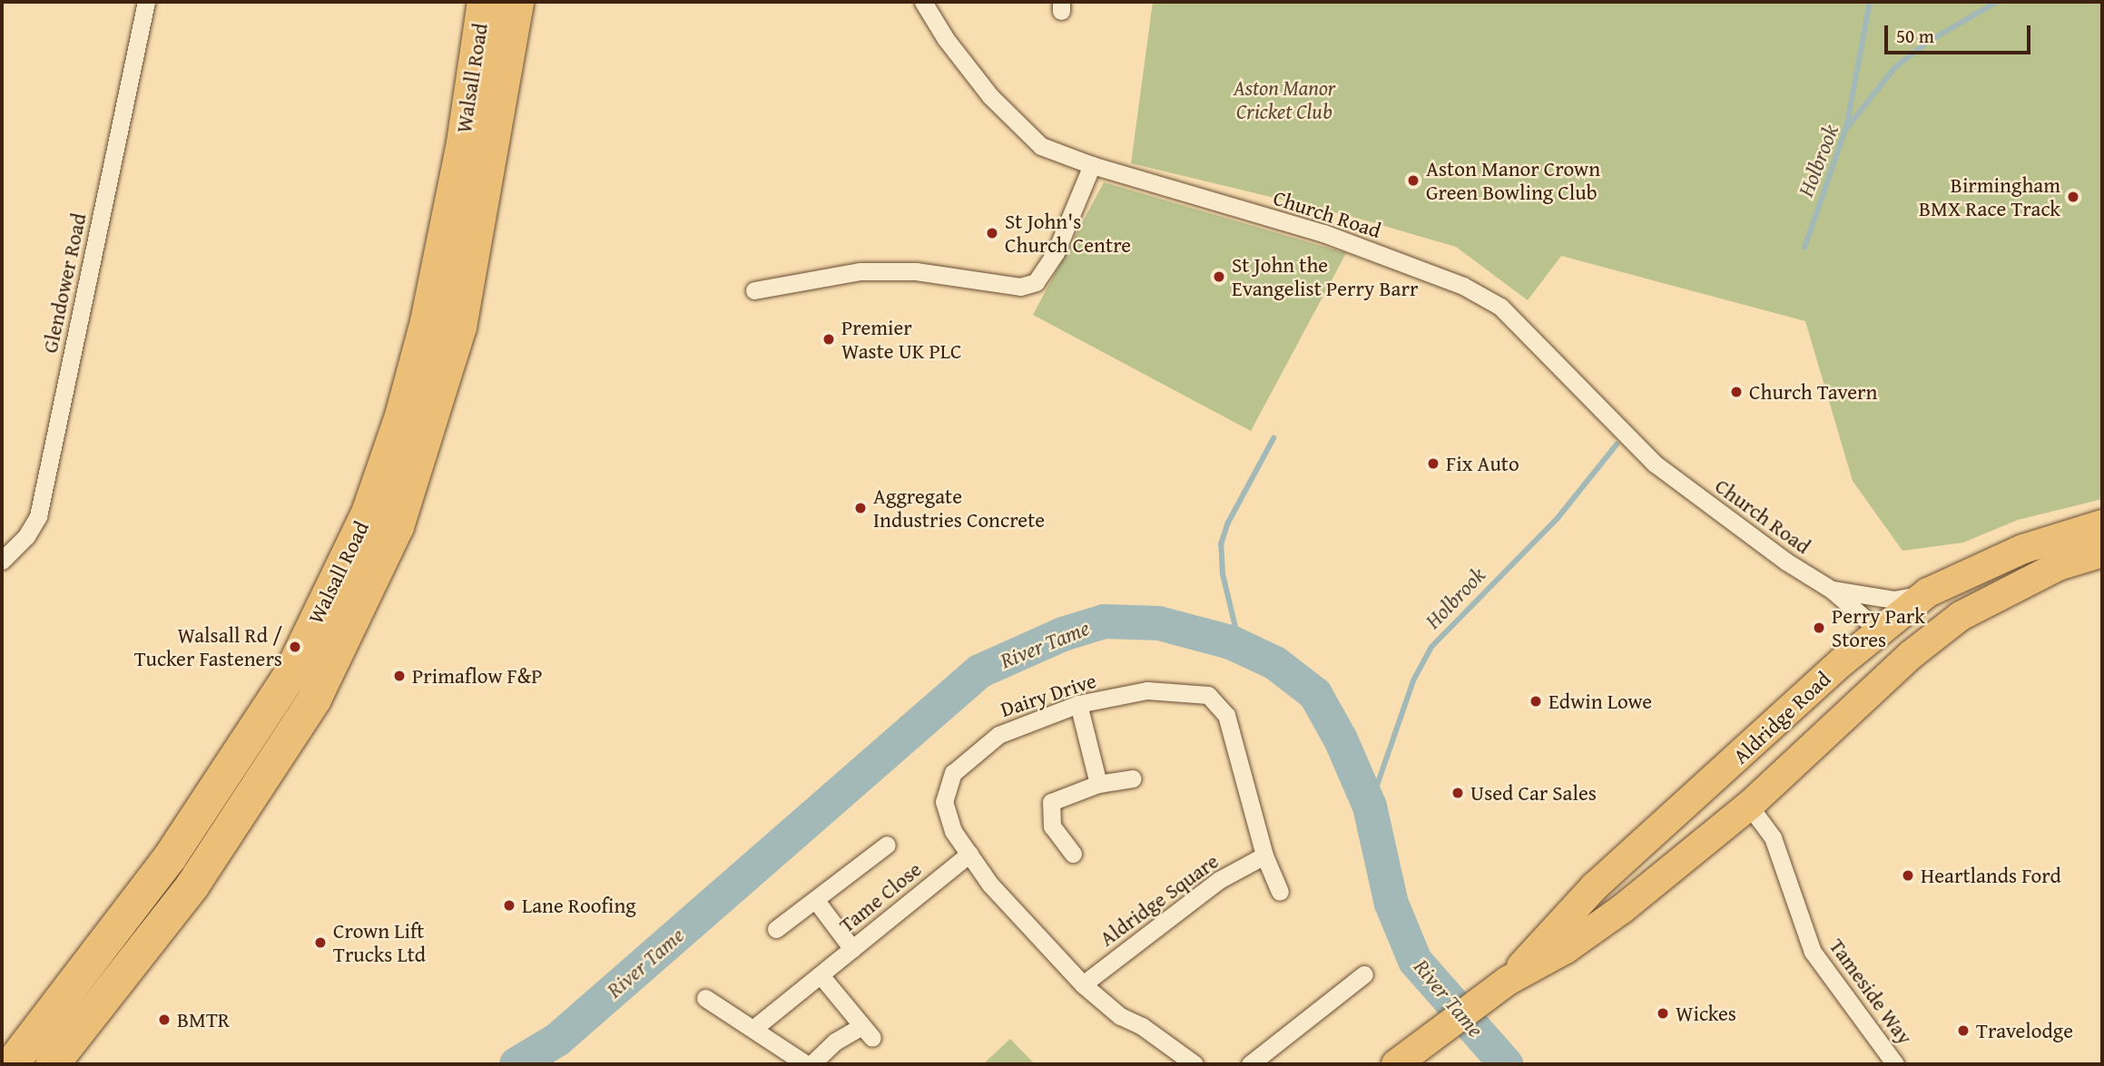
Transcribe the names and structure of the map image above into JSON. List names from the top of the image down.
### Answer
{
  "streets": {
    "highway": ["Walsall Road"],
    "main road": ["Aldridge Road"],
    "street": [
      "Church Road",
      "Glendower Road",
      "Dairy Drive",
      "Tame Close",
      "Aldridge Square",
      "Tameside Way"
    ]
  },
  "crossings": [
    ["Church Road", "Aldridge Road"],
    ["Dairy Drive", "Tame Close"],
    ["Dairy Drive", "Aldridge Square"],
    ["Aldridge Road", "Tameside Way"]
  ],
  "water": ["Holbrook", "River Tame"],
  "parks": ["Aston Manor Cricket Club"],
  "places": [
    "Aston Manor Crown Green Bowling Club",
    "Birmingham BMX Race Track",
    "St John's Church Centre",
    "St John the Evangelist Perry Barr",
    "Premier Waste UK PLC",
    "Church Tavern",
    "Fix Auto",
    "Aggregate Industries Concrete",
    "Perry Park Stores",
    "Walsall Rd / Tucker Fasteners",
    "Primaflow F&P",
    "Edwin Lowe",
    "Used Car Sales",
    "Heartlands Ford",
    "Lane Roofing",
    "Crown Lift Trucks Ltd",
    "Wickes",
    "BMTR",
    "Travelodge"
  ],
  "scale_bar": "50 m"
}
